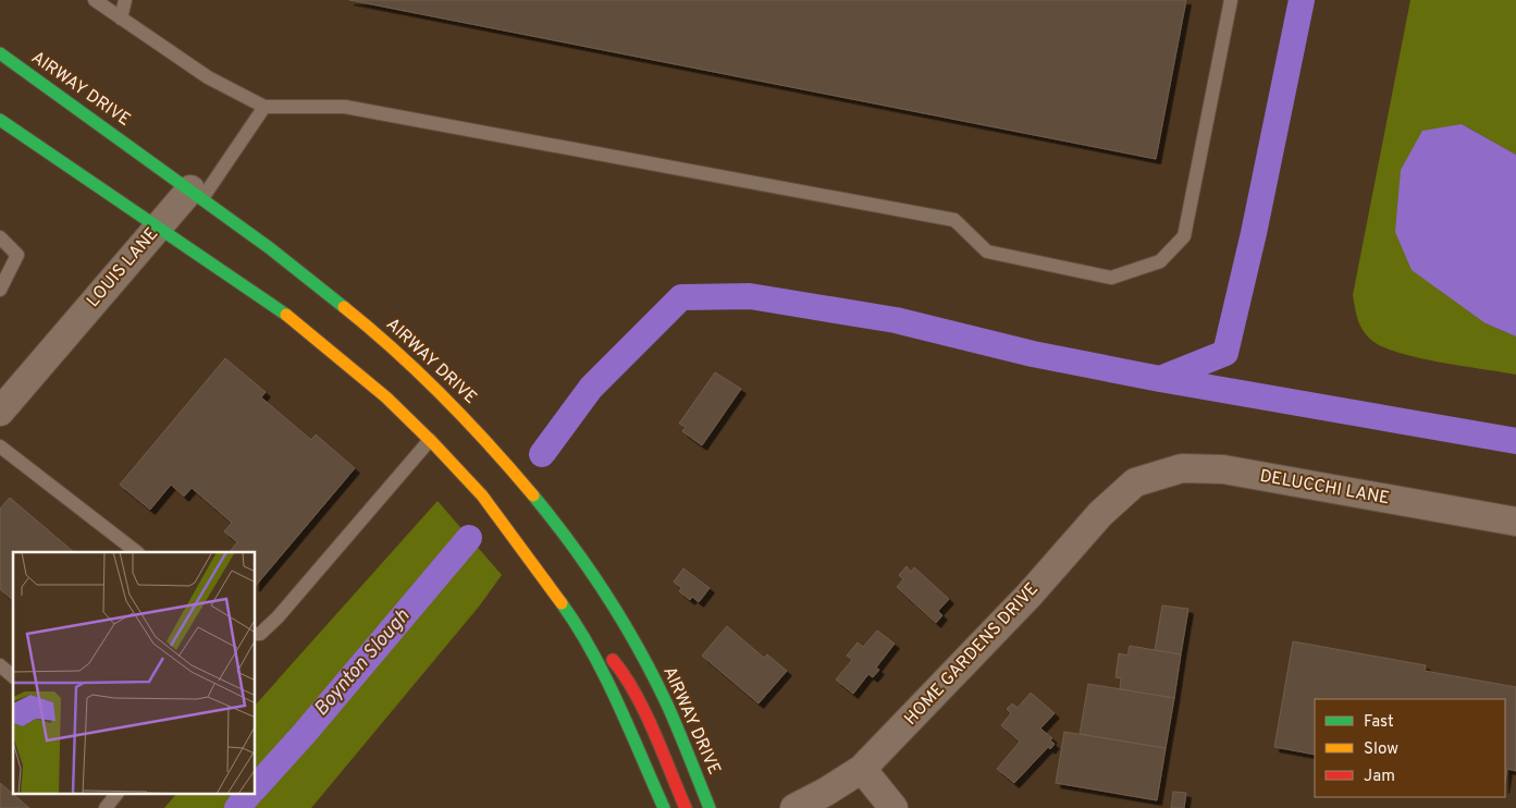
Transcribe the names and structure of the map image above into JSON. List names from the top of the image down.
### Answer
{
  "streets": {
    "main road": ["AIRWAY DRIVE"],
    "street": ["LOUIS LANE", "DELUCCHI LANE", "HOME GARDENS DRIVE"]
  },
  "crossings": [
    ["AIRWAY DRIVE", "LOUIS LANE"],
    ["DELUCCHI LANE", "HOME GARDENS DRIVE"]
  ],
  "water": ["Boynton Slough"],
  "legend": ["Fast", "Slow", "Jam"]
}
